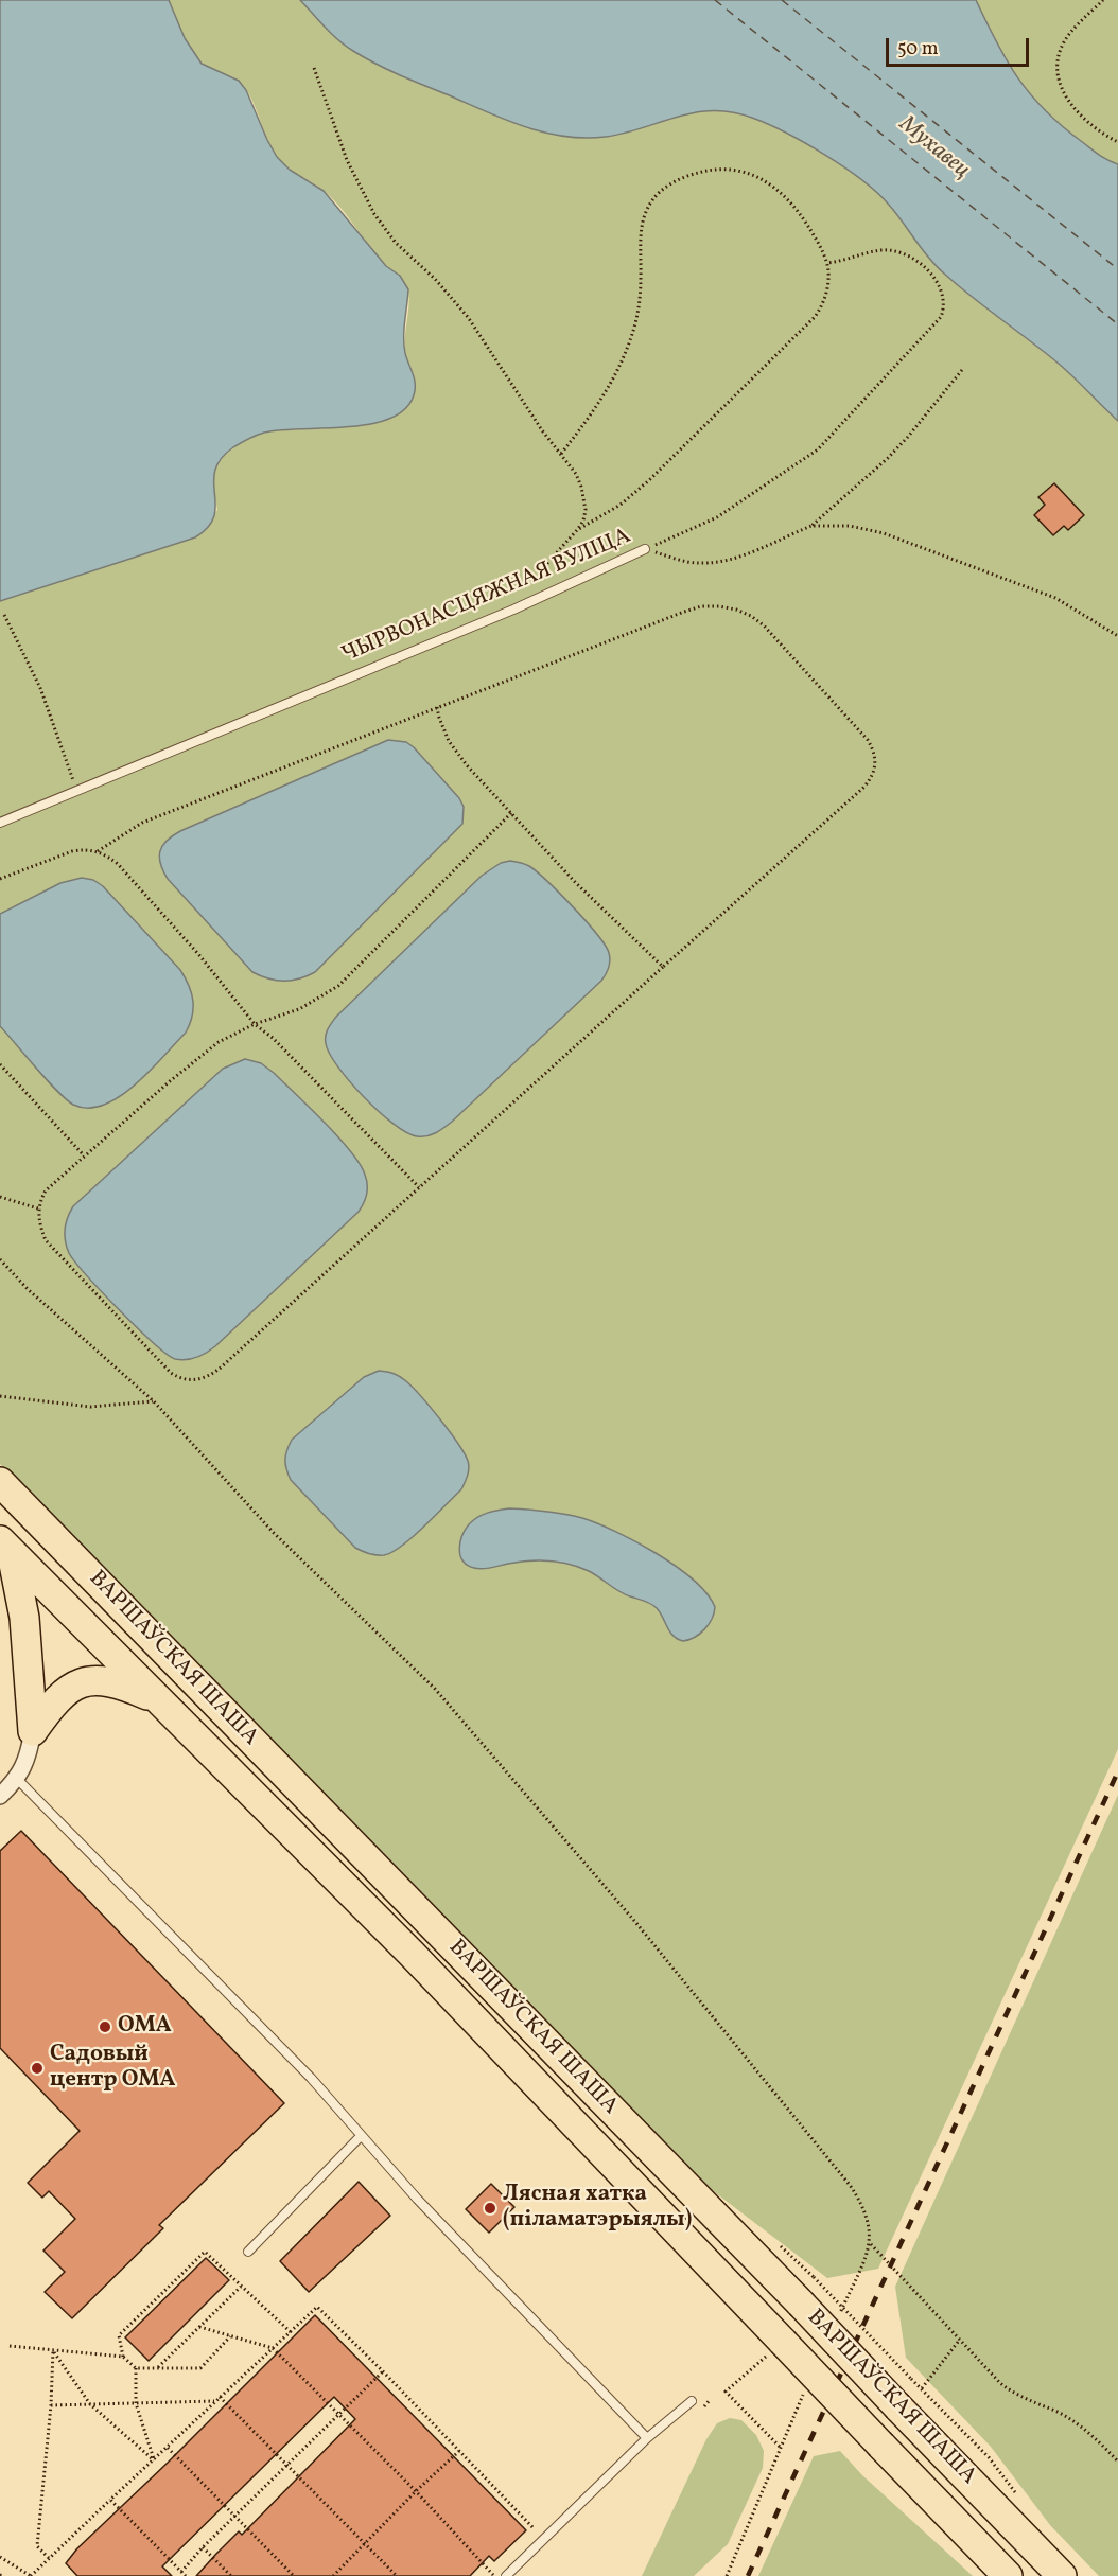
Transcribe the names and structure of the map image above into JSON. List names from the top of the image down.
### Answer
{
  "streets": {
    "highway": ["ВАРШАЎСКАЯ ШАША"],
    "lane": ["ЧЫРВОНАСЦЯЖНАЯ ВУЛІЦА"]
  },
  "water": ["Мухавец"],
  "places": ["ОМА", "Садовый центр ОМА", "Лясная хатка (піламатэрыялы)"],
  "scale_bar": "50 m"
}
